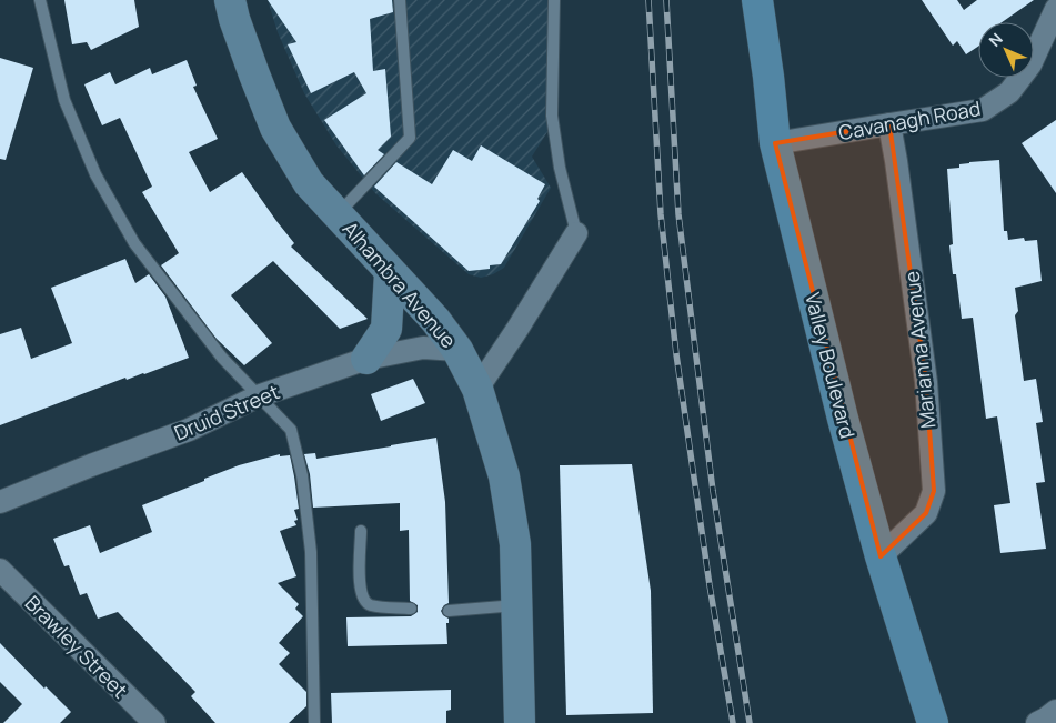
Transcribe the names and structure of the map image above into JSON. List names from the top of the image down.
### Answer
{
  "streets": {
    "main road": ["Alhambra Avenue", "Valley Boulevard"],
    "street": [
      "Cavanagh Road",
      "Marianna Avenue",
      "Druid Street",
      "Brawley Street"
    ]
  },
  "crossings": [
    ["Cavanagh Road", "Marianna Avenue"],
    ["Cavanagh Road", "Valley Boulevard"],
    ["Alhambra Avenue", "Druid Street"],
    ["Marianna Avenue", "Valley Boulevard"]
  ],
  "north": "top left"
}
